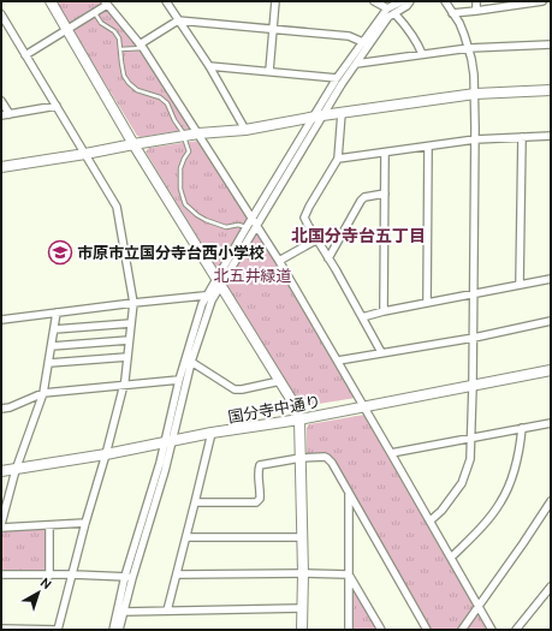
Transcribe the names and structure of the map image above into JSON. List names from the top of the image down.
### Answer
{
  "streets": {
    "street": ["国分寺中通り"]
  },
  "districts": ["北国分寺台五丁目"],
  "parks": ["北五井緑道"],
  "places": {
    "school or university": ["市原市立国分寺台西小学校"]
  },
  "north": "top right"
}
